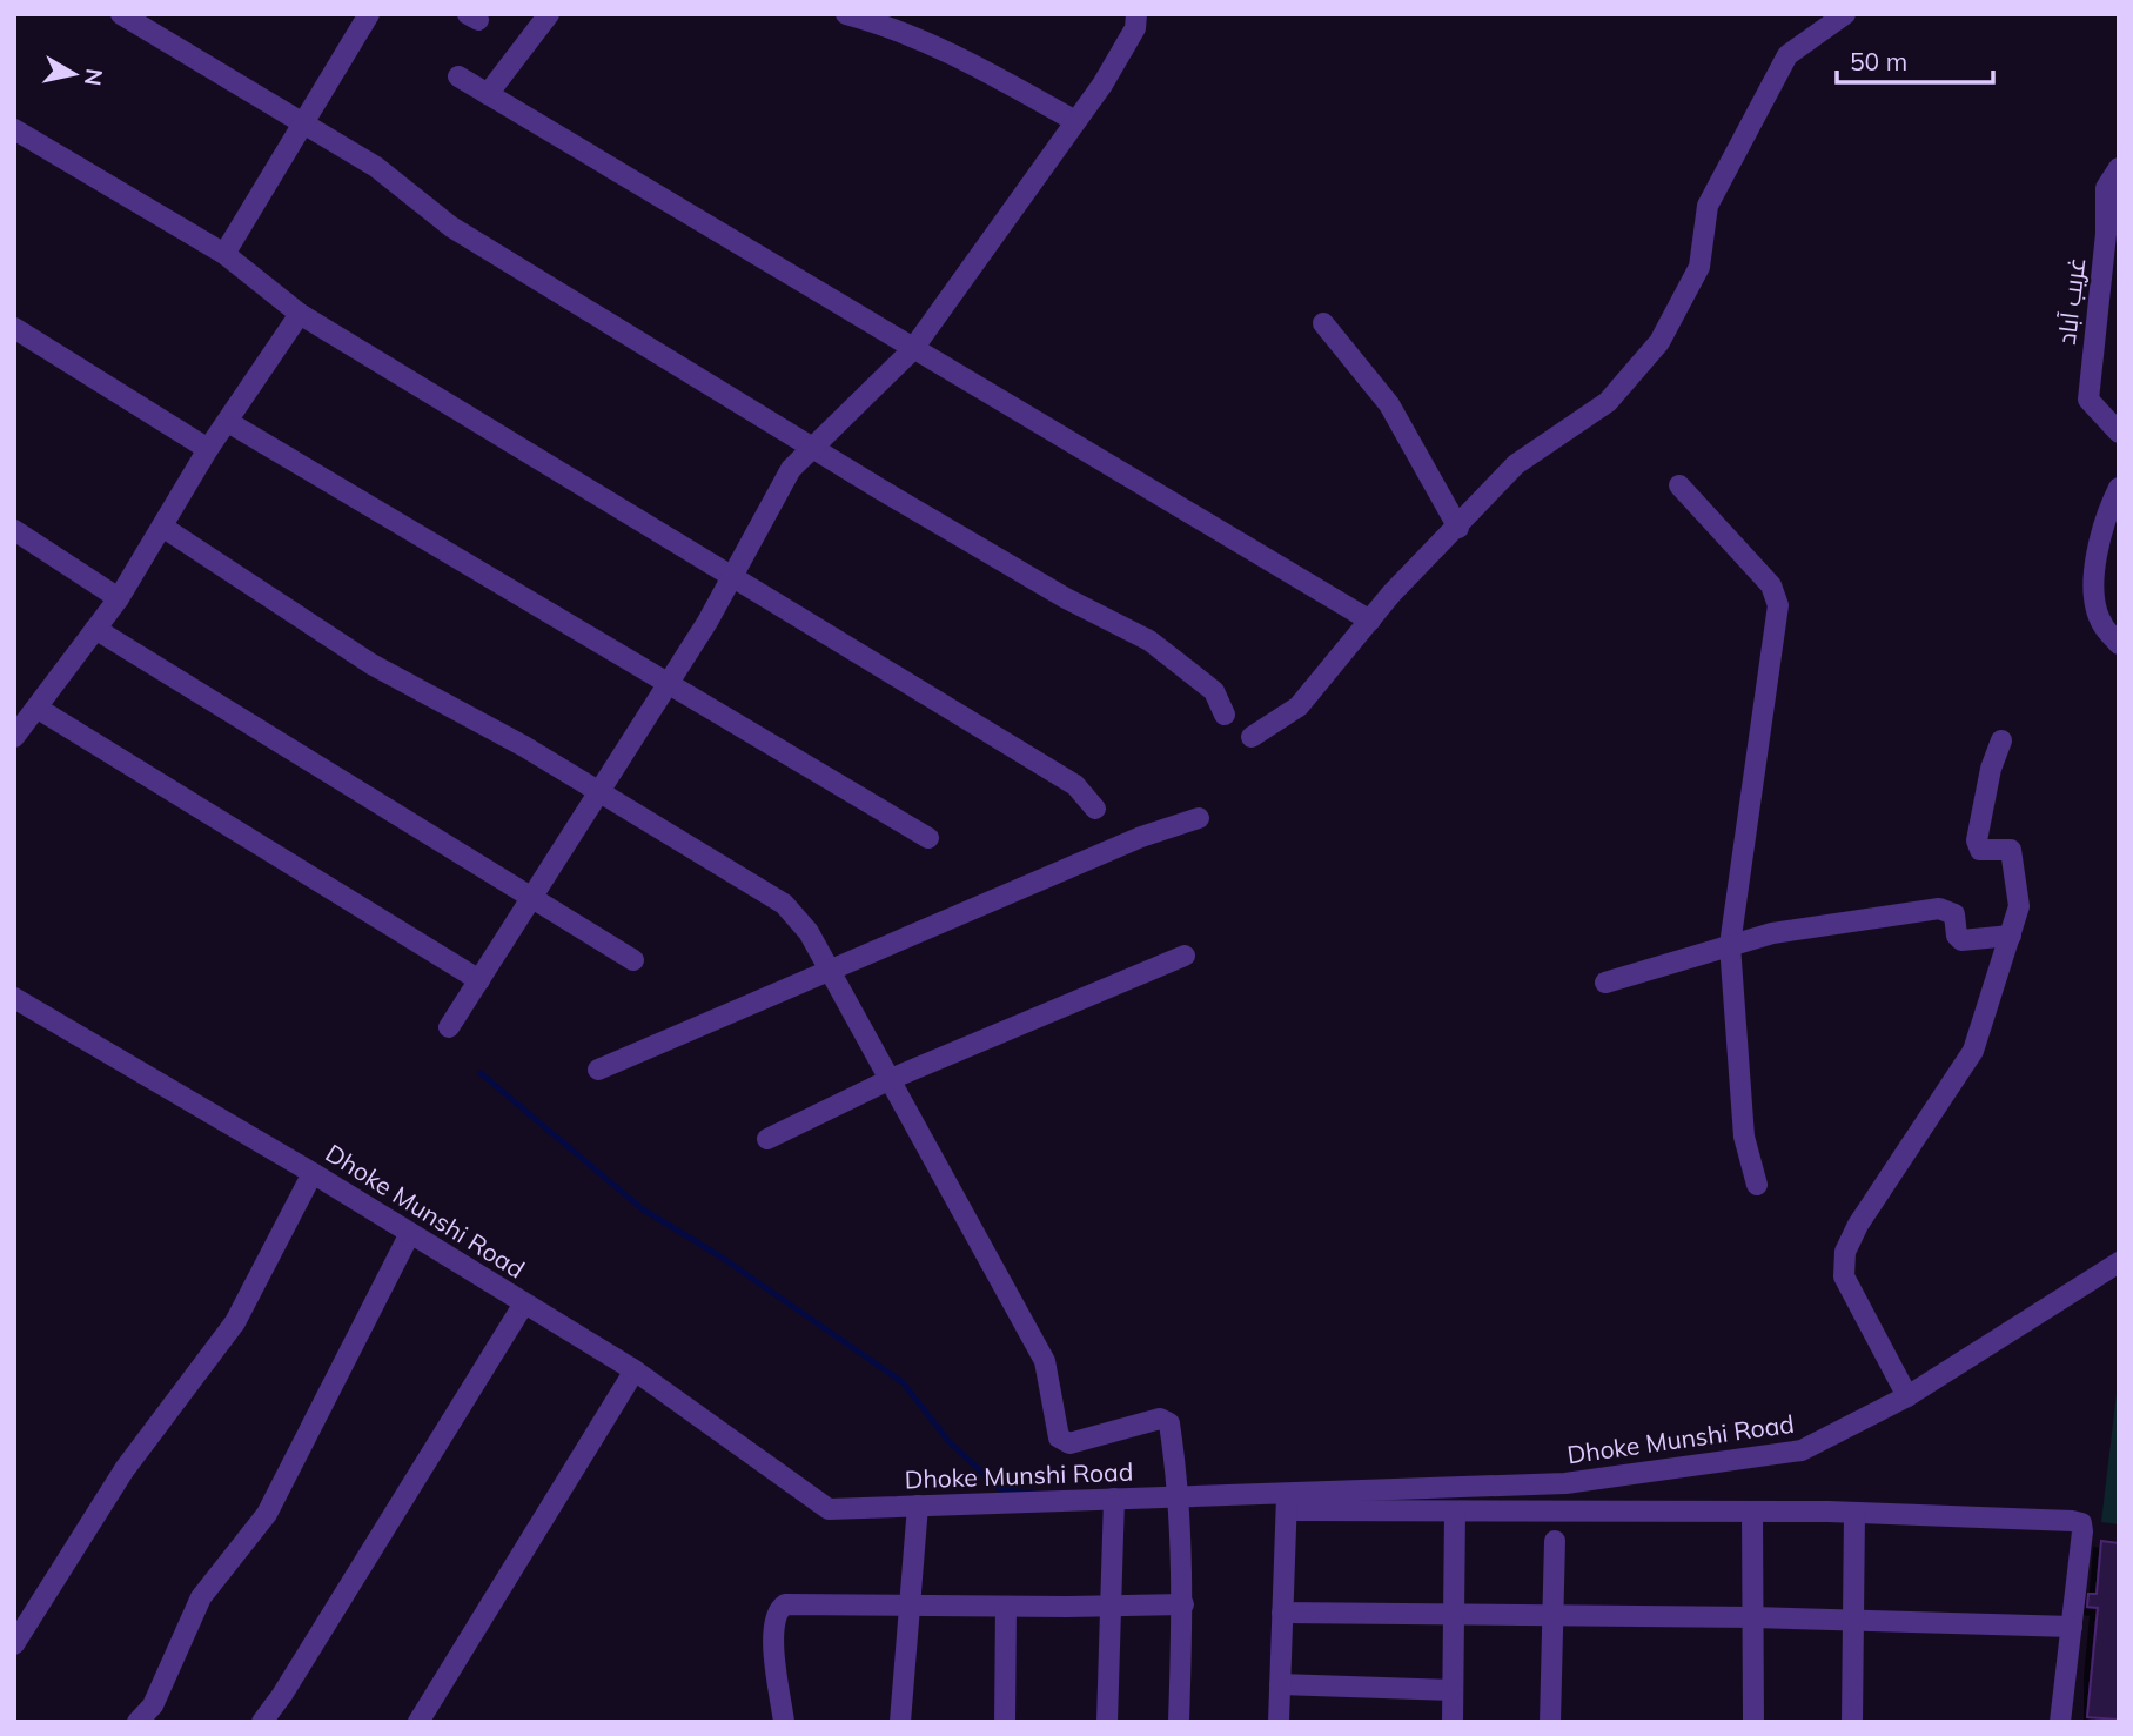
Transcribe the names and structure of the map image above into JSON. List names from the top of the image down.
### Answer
{
  "streets": {
    "street": ["غریب آباد", "Dhoke Munshi Road"]
  },
  "scale_bar": "50 m",
  "north": "right"
}
